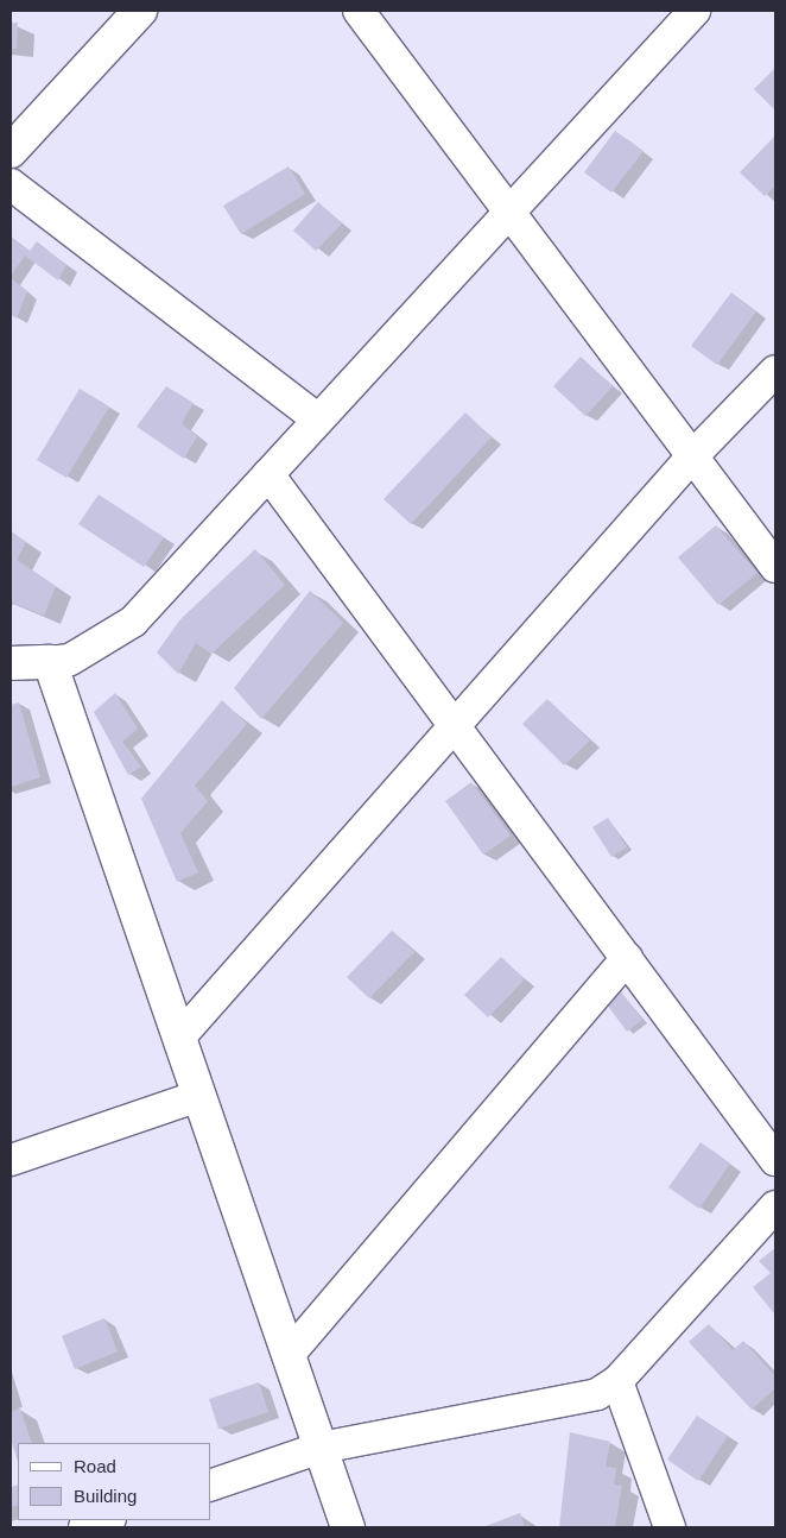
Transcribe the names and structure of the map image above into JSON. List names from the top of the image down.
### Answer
{
  "legend": ["Road", "Building"]
}
